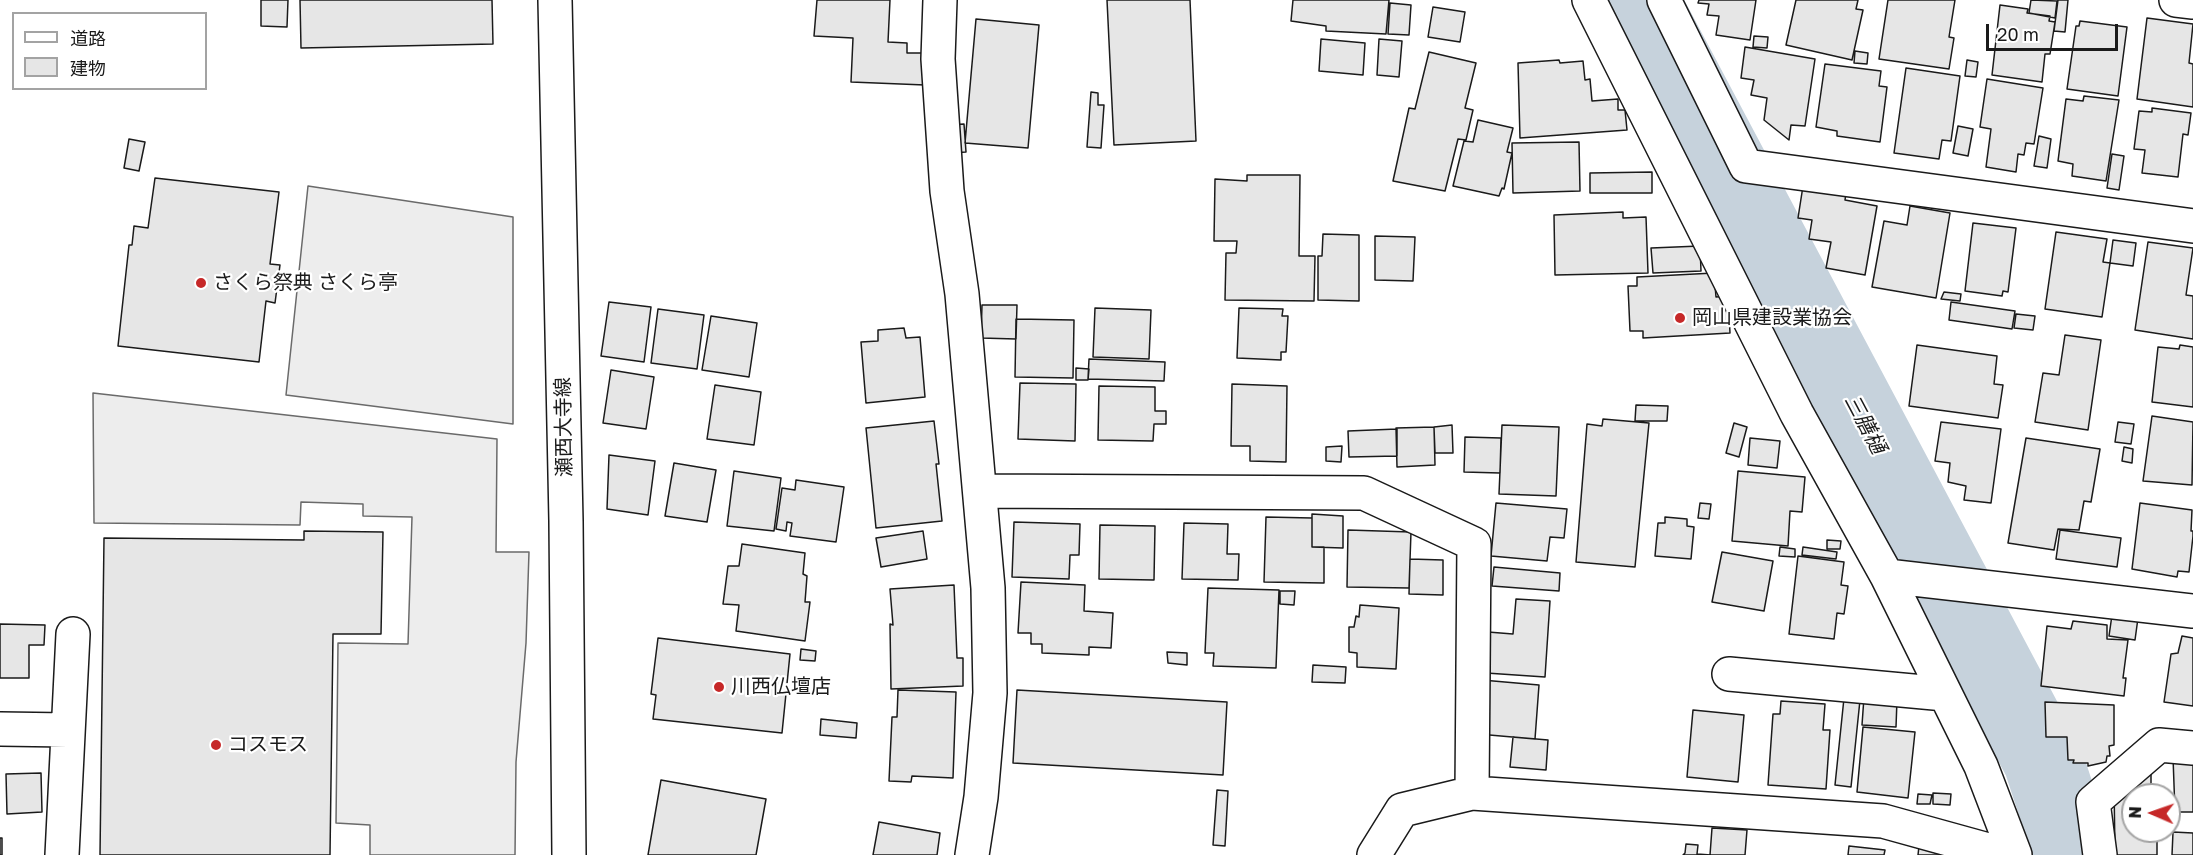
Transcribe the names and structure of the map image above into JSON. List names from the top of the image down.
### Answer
{
  "streets": {
    "street": ["瀬西大寺線"]
  },
  "water": ["三膳樋"],
  "places": [
    "さくら祭典 さくら亭",
    "岡山県建設業協会",
    "川西仏壇店",
    "コスモス"
  ],
  "legend": ["道路", "建物"],
  "scale_bar": "20 m",
  "north": "left"
}
